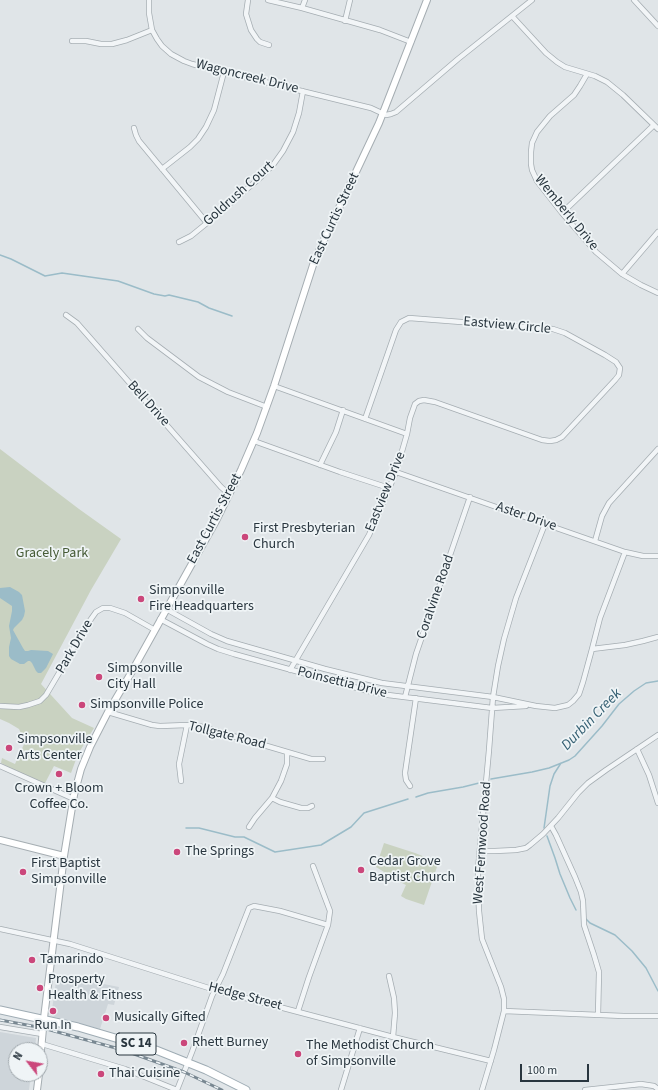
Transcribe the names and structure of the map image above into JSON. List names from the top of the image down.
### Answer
{
  "streets": {
    "main road": ["East Curtis Street", "SC 14"],
    "street": [
      "Wagoncreek Drive",
      "Goldrush Court",
      "Wemberly Drive",
      "Eastview Circle",
      "Bell Drive",
      "Eastview Drive",
      "Aster Drive",
      "Coralvine Road",
      "Park Drive",
      "Poinsettia Drive",
      "Tollgate Road",
      "West Fernwood Road",
      "Hedge Street"
    ]
  },
  "crossings": [
    ["Wagoncreek Drive", "Goldrush Court"],
    ["Wagoncreek Drive", "East Curtis Street"],
    ["East Curtis Street", "Bell Drive"],
    ["East Curtis Street", "Eastview Drive"],
    ["East Curtis Street", "Park Drive"],
    ["East Curtis Street", "Poinsettia Drive"],
    ["East Curtis Street", "Tollgate Road"],
    ["East Curtis Street", "Hedge Street"],
    ["East Curtis Street", "SC 14"],
    ["Eastview Circle", "Eastview Drive"],
    ["Eastview Drive", "Aster Drive"],
    ["Eastview Drive", "Poinsettia Drive"],
    ["Aster Drive", "Coralvine Road"],
    ["Aster Drive", "Poinsettia Drive"],
    ["Aster Drive", "West Fernwood Road"],
    ["Coralvine Road", "Poinsettia Drive"],
    ["Poinsettia Drive", "West Fernwood Road"],
    ["West Fernwood Road", "Hedge Street"]
  ],
  "water": ["Durbin Creek"],
  "parks": ["Gracely Park"],
  "places": [
    "First Presbyterian Church",
    "Simpsonville Fire Headquarters",
    "Simpsonville City Hall",
    "Simpsonville Police",
    "Simpsonville Arts Center",
    "Crown + Bloom Coffee Co.",
    "The Springs",
    "Cedar Grove Baptist Church",
    "First Baptist Simpsonville",
    "Tamarindo",
    "Prosperty Health & Fitness",
    "Run In",
    "Musically Gifted",
    "Rhett Burney",
    "The Methodist Church of Simpsonville",
    "Thai Cuisine"
  ],
  "scale_bar": "100 m",
  "north": "top left"
}
